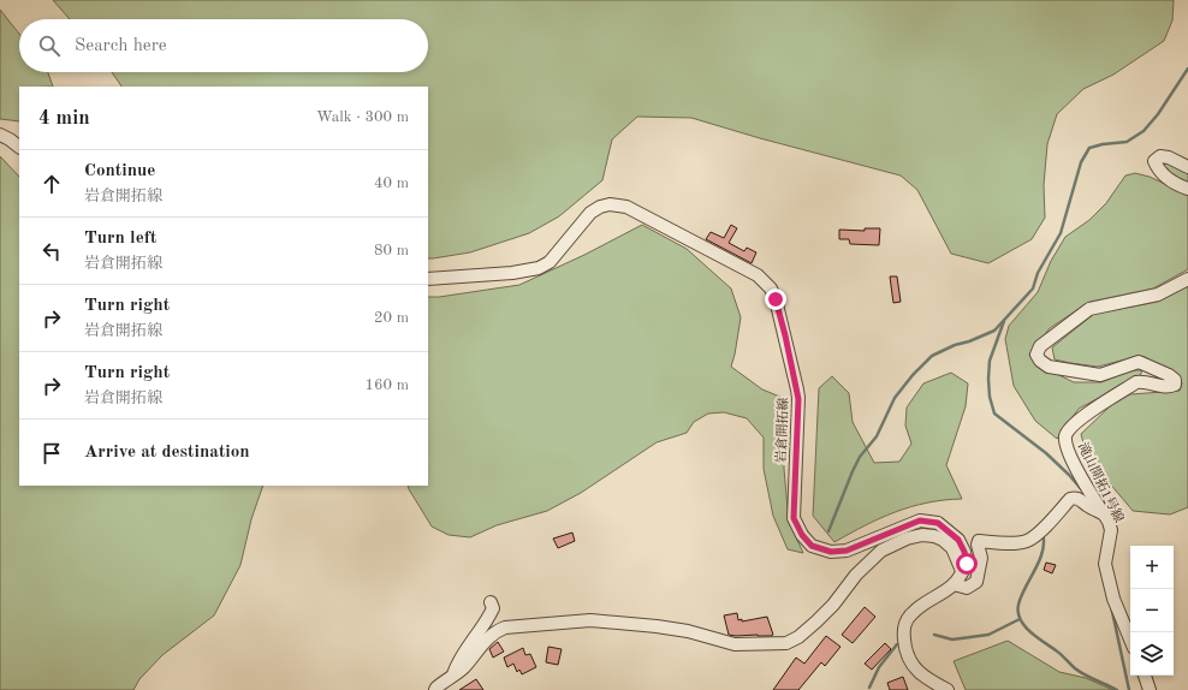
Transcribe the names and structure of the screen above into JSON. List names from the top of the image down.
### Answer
{
  "streets": {
    "street": ["岩倉開拓線", "滝山開拓1号線"]
  },
  "page": {
    "search": "Search here",
    "heading": ["4 min", "Walk · 300 m"],
    "list": [
      ["Continue", "岩倉開拓線", "40 m"],
      ["Turn left", "岩倉開拓線", "80 m"],
      ["Turn right", "岩倉開拓線", "20 m"],
      ["Turn right", "岩倉開拓線", "160 m"],
      "Arrive at destination"
    ],
    "map_buttons": ["+", "−"]
  }
}
